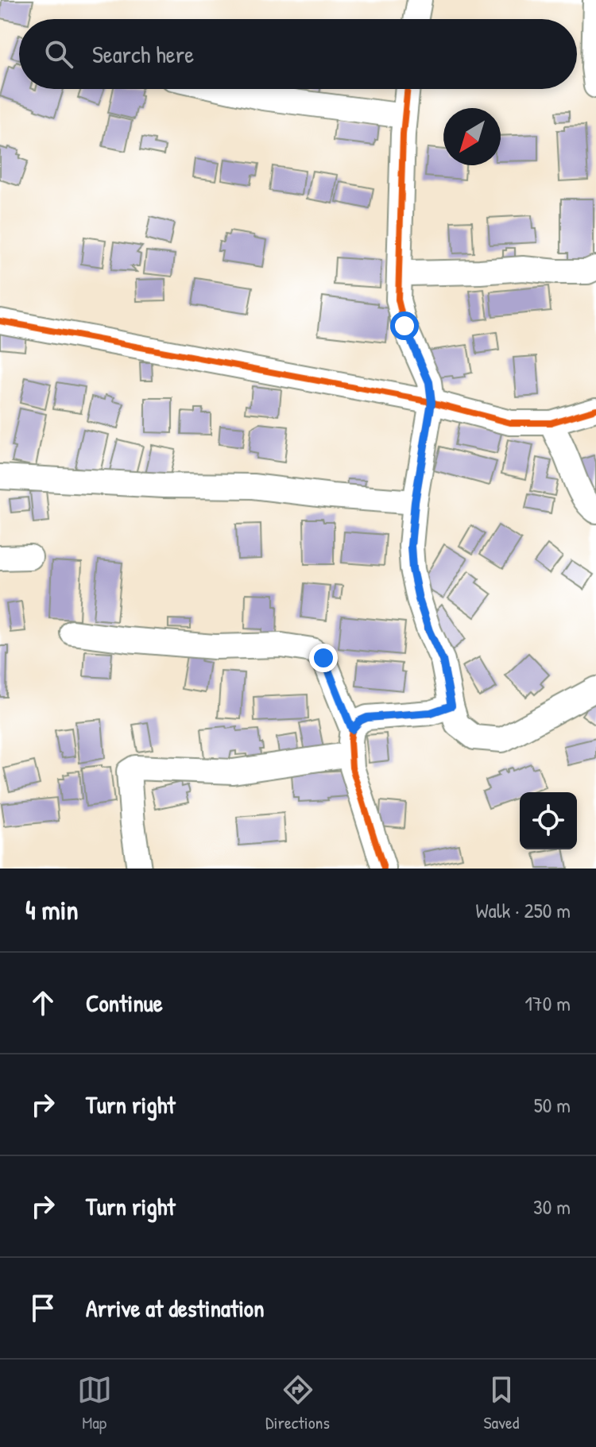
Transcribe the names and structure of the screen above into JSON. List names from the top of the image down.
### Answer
{
  "north": "bottom left",
  "page": {
    "search": "Search here",
    "heading": ["4 min", "Walk · 250 m"],
    "list": [
      ["Continue", "170 m"],
      ["Turn right", "50 m"],
      ["Turn right", "30 m"],
      "Arrive at destination"
    ],
    "nav": ["Map", "Directions", "Saved"]
  }
}
